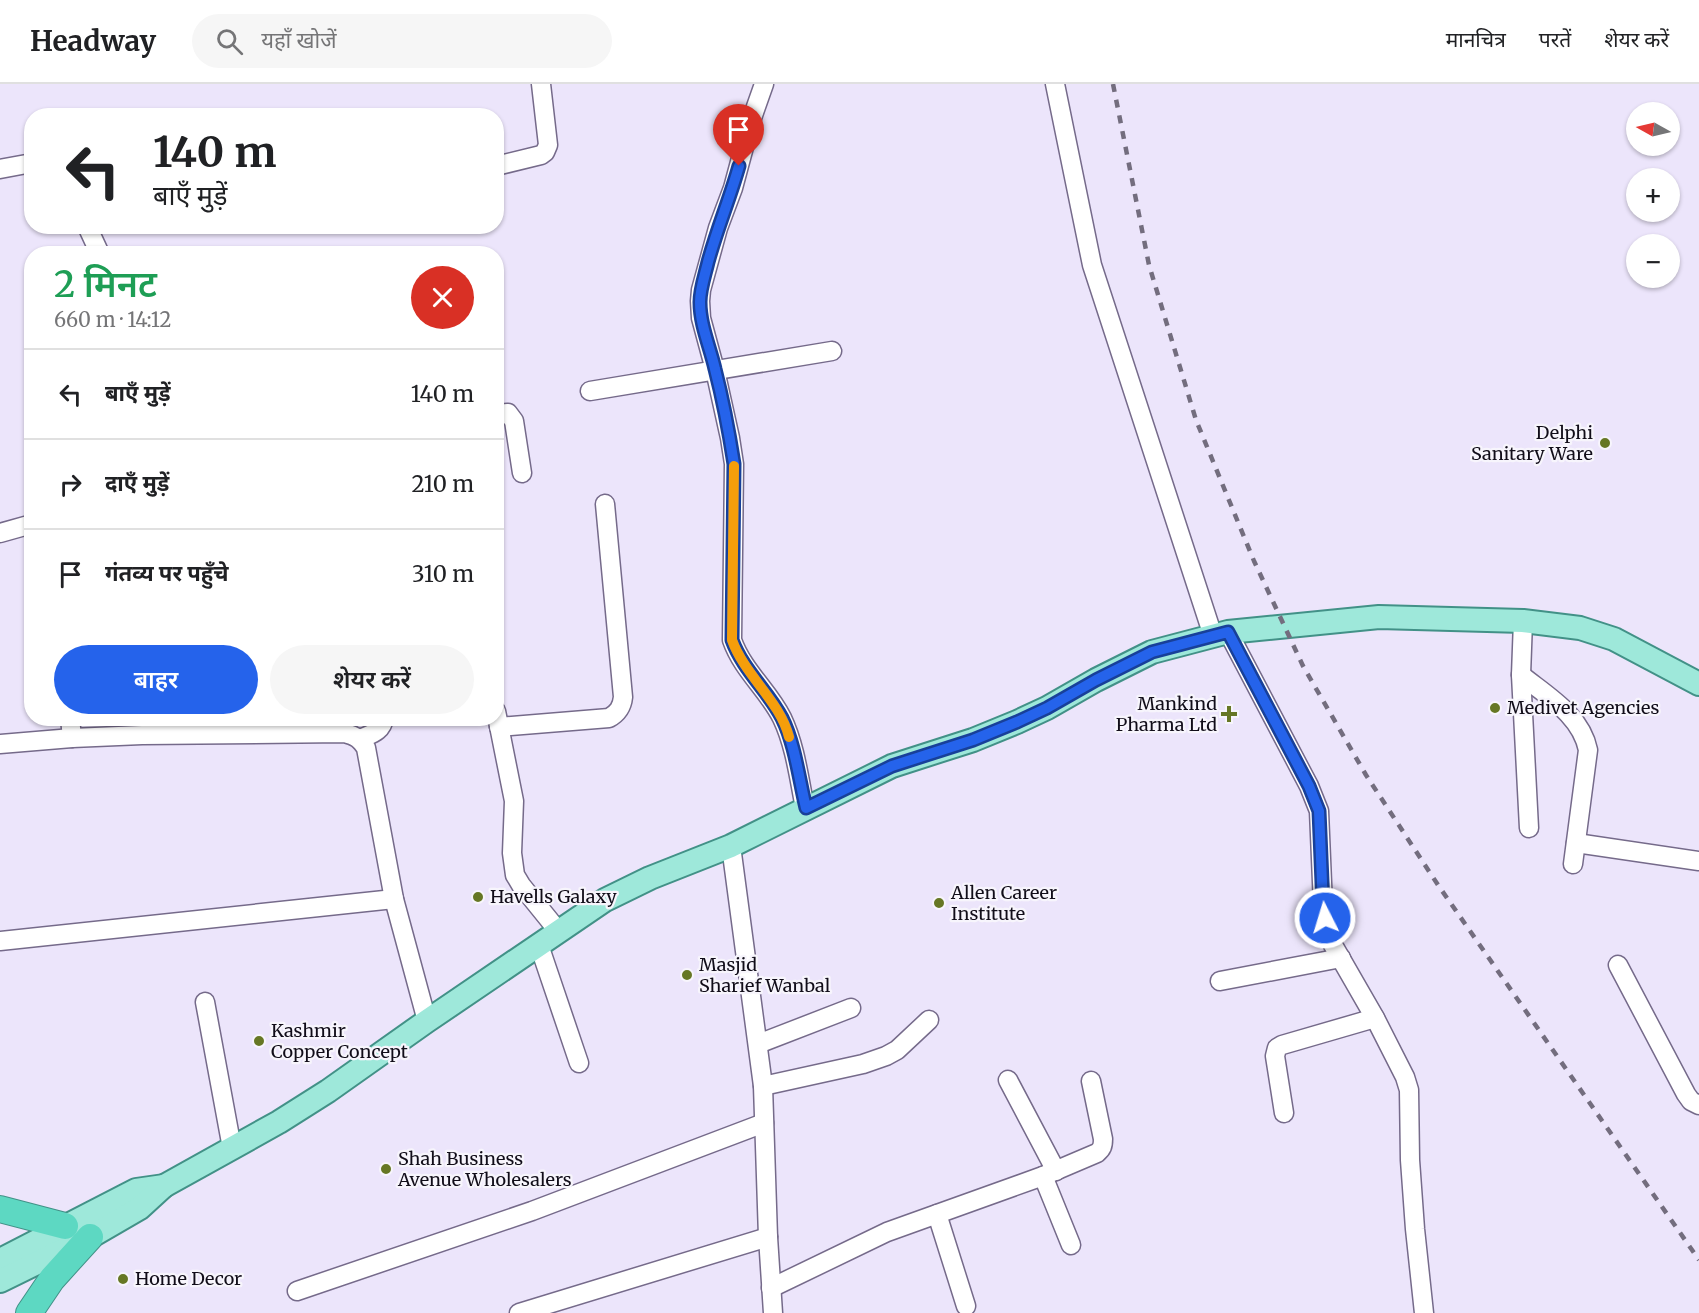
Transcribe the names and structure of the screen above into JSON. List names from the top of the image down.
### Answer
{
  "places": {
    "other": [
      "Delphi Sanitary Ware",
      "Medivet Agencies",
      "Havells Galaxy",
      "Allen Career Institute",
      "Masjid Sharief Wanbal",
      "Kashmir Copper Concept",
      "Shah Business Avenue Wholesalers",
      "Home Decor"
    ],
    "health": ["Mankind Pharma Ltd"]
  },
  "north": "left",
  "page": {
    "header": "Headway",
    "search": "यहाँ खोजें",
    "nav": ["मानचित्र", "परतें", "शेयर करें"],
    "map_buttons": ["+", "−"],
    "turn": ["140 m", "बाएँ मुड़ें"],
    "heading": ["2 मिनट", "660 m · 14:12"],
    "list": [
      {
        "name": "बाएँ मुड़ें",
        "value": "140 m"
      },
      {
        "name": "दाएँ मुड़ें",
        "value": "210 m"
      },
      {
        "name": "गंतव्य पर पहुँचे",
        "value": "310 m"
      }
    ],
    "buttons": ["बाहर", "शेयर करें"]
  }
}
